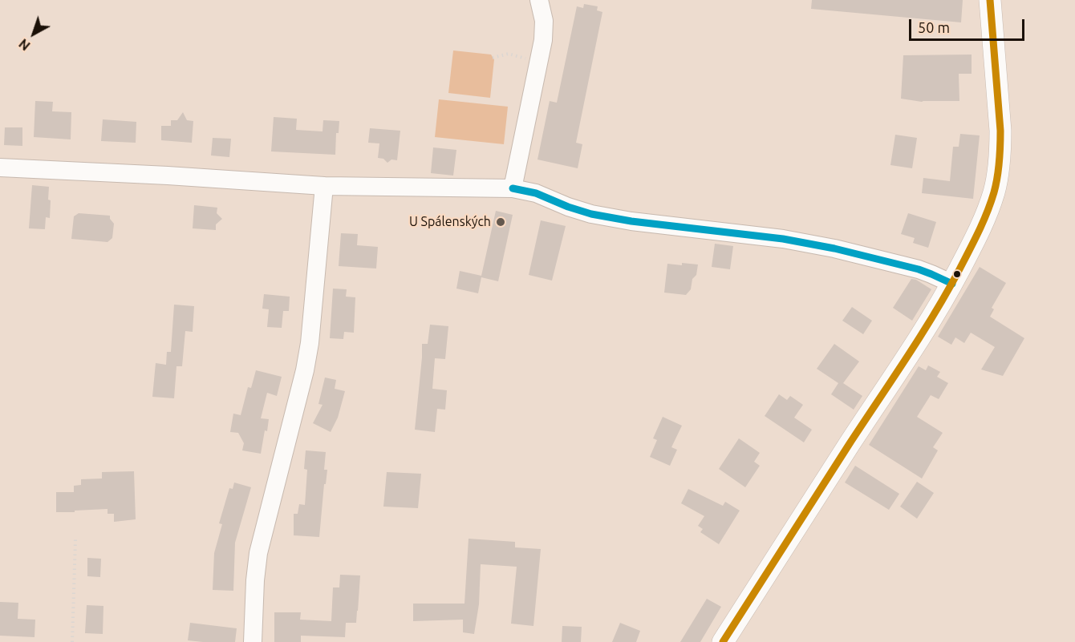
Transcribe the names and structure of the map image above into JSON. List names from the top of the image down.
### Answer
{
  "places": ["U Spálenských"],
  "scale_bar": "50 m",
  "north": "bottom left"
}
